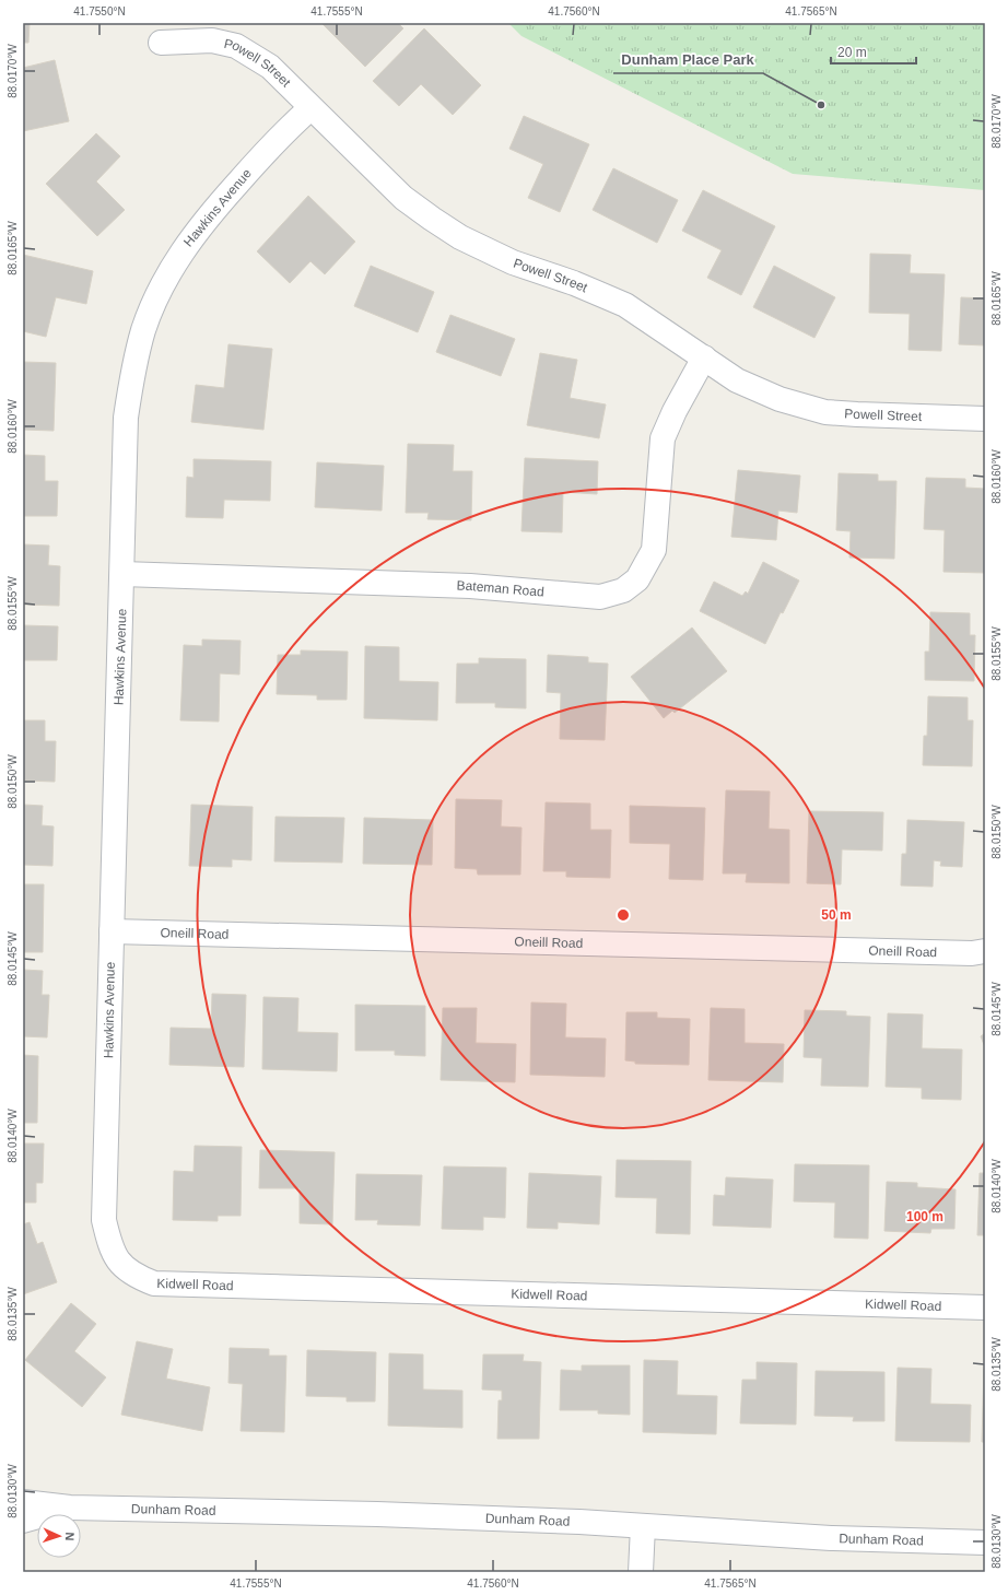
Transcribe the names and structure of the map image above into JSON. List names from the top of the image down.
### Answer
{
  "streets": {
    "street": [
      "Powell Street",
      "Hawkins Avenue",
      "Bateman Road",
      "Oneill Road",
      "Kidwell Road",
      "Dunham Road"
    ]
  },
  "crossings": [
    ["Powell Street", "Hawkins Avenue"],
    ["Powell Street", "Bateman Road"],
    ["Hawkins Avenue", "Bateman Road"],
    ["Hawkins Avenue", "Oneill Road"],
    ["Hawkins Avenue", "Kidwell Road"]
  ],
  "places": ["Dunham Place Park"],
  "scale_bar": "20 m",
  "north": "right",
  "coordinates": [
    "41.7550°N",
    "41.7555°N",
    "41.7560°N",
    "41.7565°N",
    "88.0170°W",
    "88.0165°W",
    "88.0160°W",
    "88.0155°W",
    "88.0150°W",
    "88.0145°W",
    "88.0140°W",
    "88.0135°W",
    "88.0130°W"
  ],
  "rings": ["50 m", "100 m"]
}
